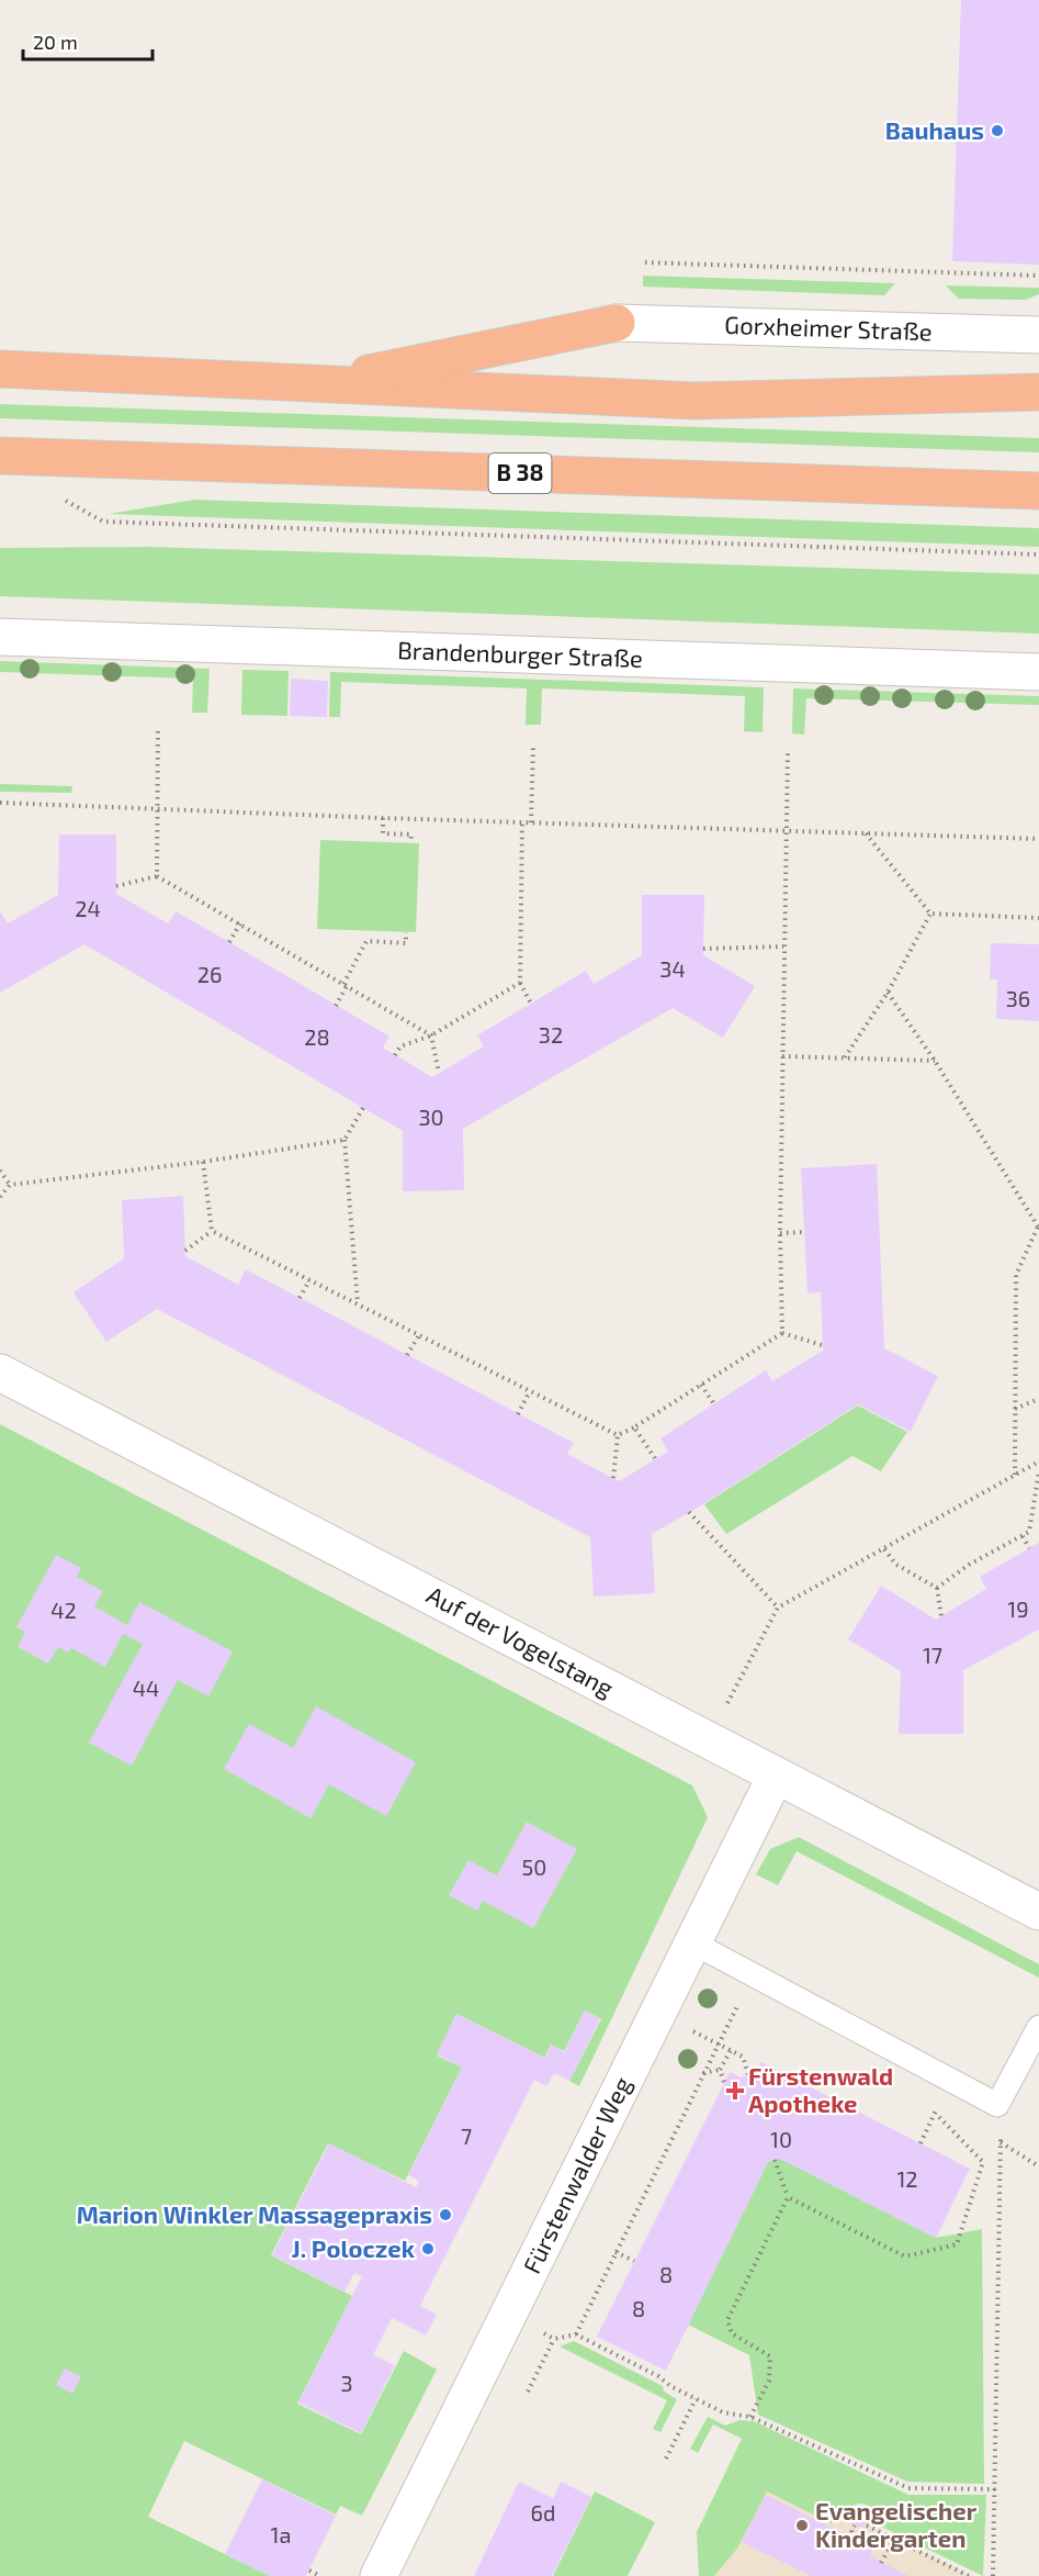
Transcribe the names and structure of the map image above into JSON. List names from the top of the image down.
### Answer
{
  "streets": {
    "highway": ["B 38"],
    "street": [
      "Gorxheimer Straße",
      "Brandenburger Straße",
      "Auf der Vogelstang",
      "Fürstenwalder Weg"
    ]
  },
  "crossings": [
    ["Auf der Vogelstang", "Fürstenwalder Weg"]
  ],
  "places": {
    "other": [
      "Bauhaus",
      "Marion Winkler Massagepraxis",
      "J. Poloczek",
      "Evangelischer Kindergarten"
    ],
    "health": ["Fürstenwald Apotheke"]
  },
  "house_numbers": [
    "24",
    "34",
    "26",
    "36",
    "32",
    "28",
    "30",
    "19",
    "42",
    "17",
    "44",
    "50",
    "7",
    "10",
    "12",
    "8",
    "8",
    "3",
    "6d",
    "1a"
  ],
  "scale_bar": "20 m"
}
